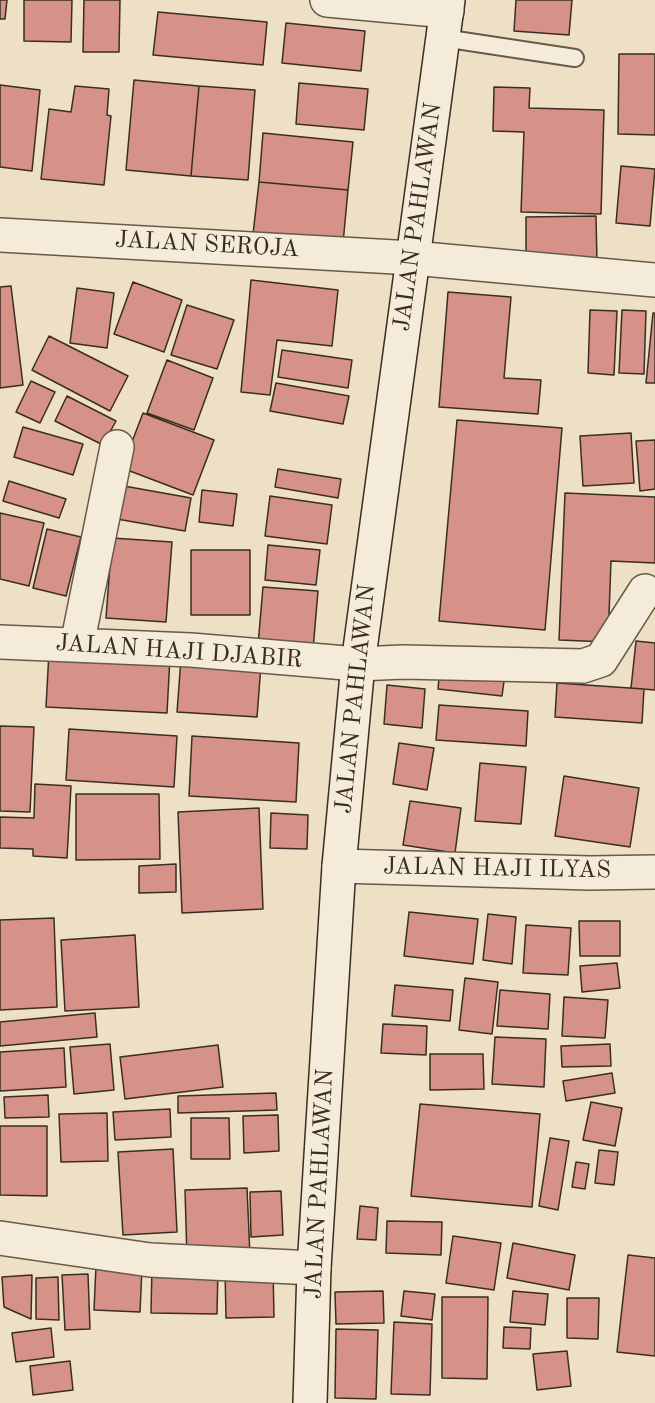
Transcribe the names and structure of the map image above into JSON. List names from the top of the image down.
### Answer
{
  "streets": {
    "street": [
      "JALAN PAHLAWAN",
      "JALAN SEROJA",
      "JALAN HAJI DJABIR",
      "JALAN HAJI ILYAS"
    ]
  },
  "crossings": [
    ["JALAN PAHLAWAN", "JALAN SEROJA"],
    ["JALAN PAHLAWAN", "JALAN HAJI DJABIR"],
    ["JALAN PAHLAWAN", "JALAN HAJI ILYAS"]
  ]
}
